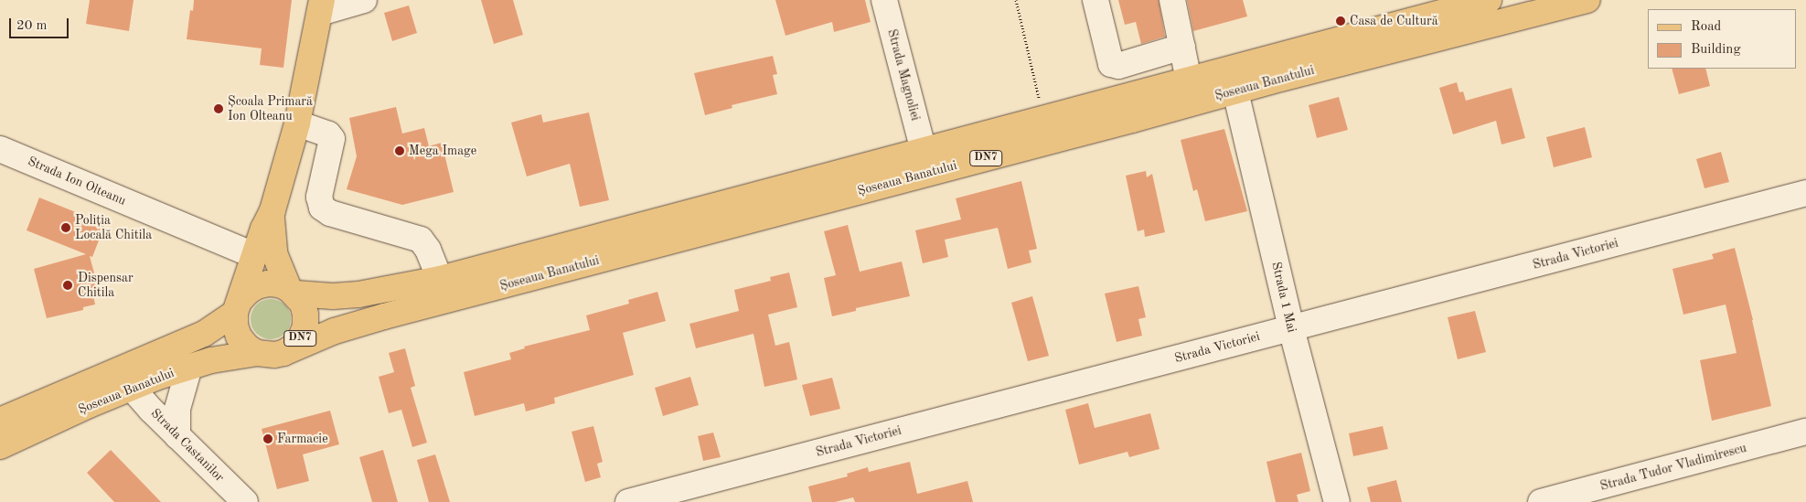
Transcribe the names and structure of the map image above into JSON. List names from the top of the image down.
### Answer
{
  "streets": {
    "main road": ["Șoseaua Banatului", "DN7"],
    "street": [
      "Strada Magnoliei",
      "Strada Ion Olteanu",
      "Strada Victoriei",
      "Strada 1 Mai",
      "Strada Castanilor",
      "Strada Tudor Vladimirescu"
    ]
  },
  "crossings": [
    ["Strada Magnoliei", "Șoseaua Banatului"],
    ["Șoseaua Banatului", "DN7"],
    ["Șoseaua Banatului", "Strada 1 Mai"],
    ["Șoseaua Banatului", "Strada Castanilor"],
    ["Strada Victoriei", "Strada 1 Mai"]
  ],
  "places": [
    "Casa de Cultură",
    "Școala Primară Ion Olteanu",
    "Mega Image",
    "Poliția Locală Chitila",
    "Dispensar Chitila",
    "Farmacie"
  ],
  "legend": ["Road", "Building"],
  "scale_bar": "20 m"
}
